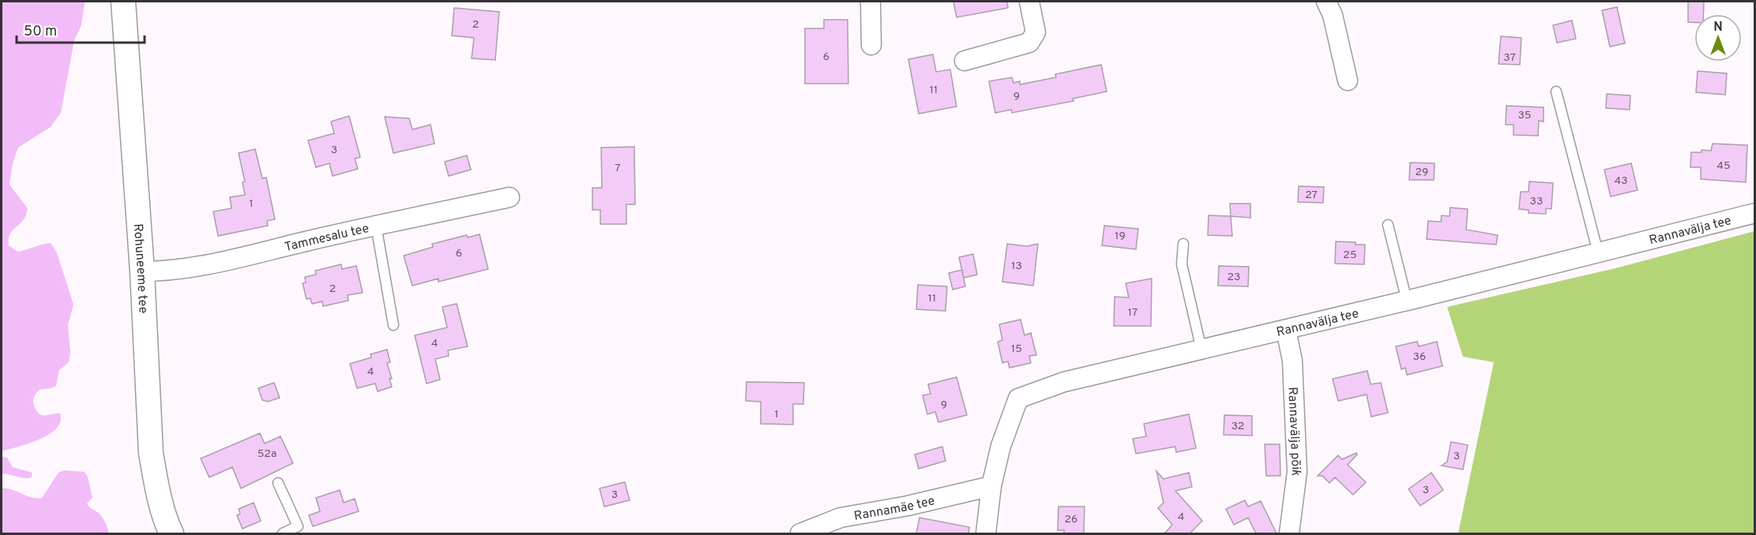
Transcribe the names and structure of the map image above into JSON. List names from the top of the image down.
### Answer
{
  "streets": {
    "street": [
      "Rannavälja tee",
      "Tammesalu tee",
      "Rohuneeme tee",
      "Rannavälja põik",
      "Rannamäe tee"
    ]
  },
  "crossings": [
    ["Rannavälja tee", "Rannavälja põik"],
    ["Rannavälja tee", "Rannamäe tee"],
    ["Tammesalu tee", "Rohuneeme tee"]
  ],
  "house_numbers": [
    "2",
    "6",
    "37",
    "11",
    "9",
    "35",
    "3",
    "45",
    "7",
    "29",
    "43",
    "27",
    "33",
    "1",
    "19",
    "6",
    "25",
    "13",
    "23",
    "2",
    "11",
    "17",
    "4",
    "15",
    "36",
    "4",
    "9",
    "1",
    "32",
    "52a",
    "3",
    "3",
    "3",
    "4",
    "26"
  ],
  "scale_bar": "50 m",
  "north": "top"
}
